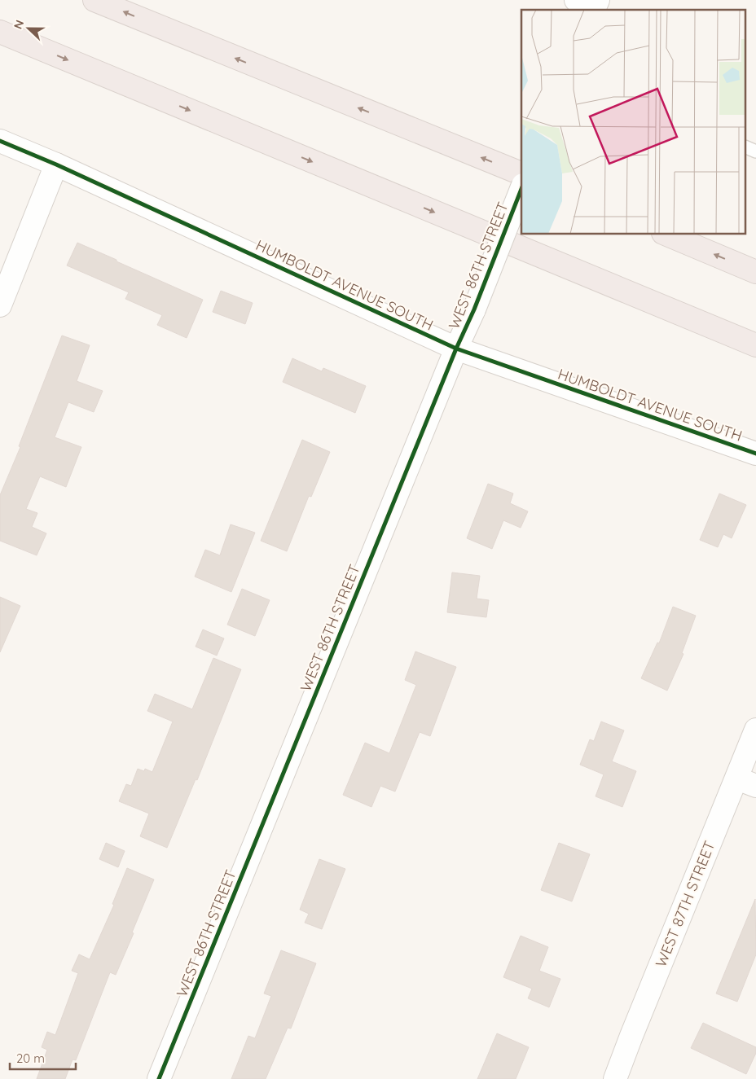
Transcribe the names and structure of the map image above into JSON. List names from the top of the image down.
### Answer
{
  "streets": {
    "street": ["WEST 86TH STREET", "HUMBOLDT AVENUE SOUTH", "WEST 87TH STREET"]
  },
  "crossings": [
    ["WEST 86TH STREET", "HUMBOLDT AVENUE SOUTH"]
  ],
  "scale_bar": "20 m",
  "north": "left"
}
